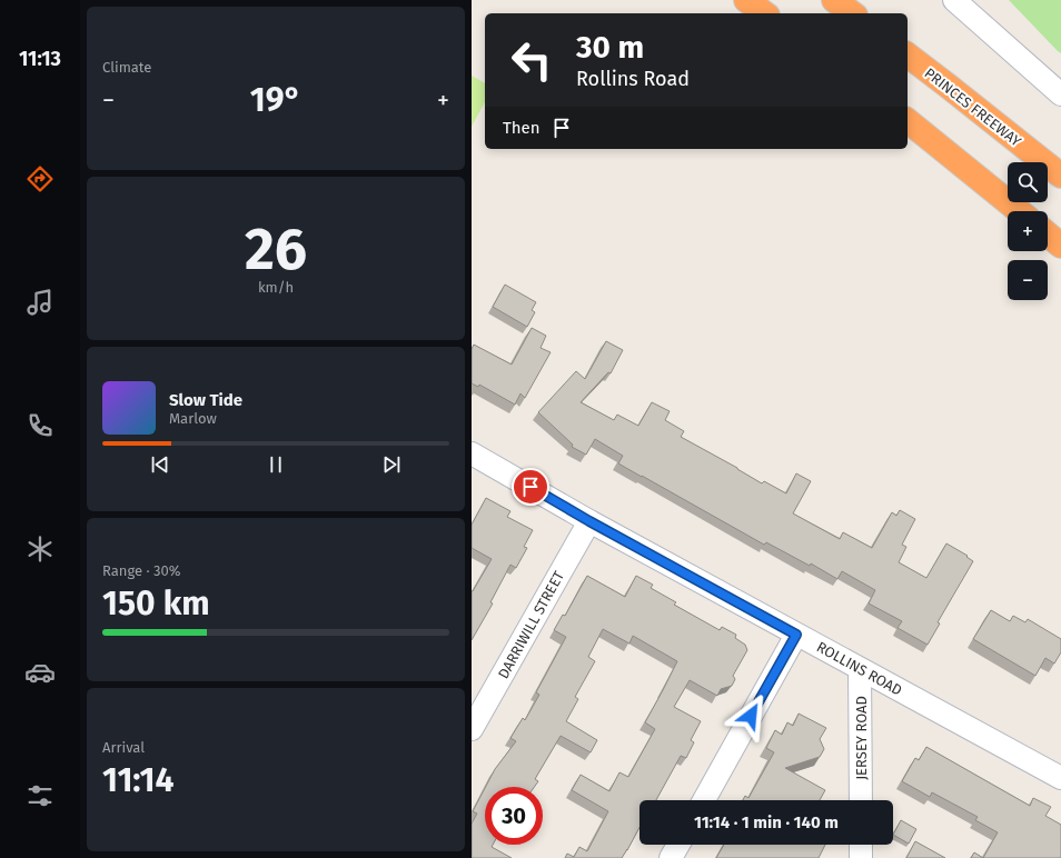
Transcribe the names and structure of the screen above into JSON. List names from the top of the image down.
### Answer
{
  "streets": {
    "highway": ["PRINCES FREEWAY"],
    "street": ["DARRIWILL STREET", "ROLLINS ROAD", "JERSEY ROAD"]
  },
  "crossings": [
    ["DARRIWILL STREET", "ROLLINS ROAD"],
    ["ROLLINS ROAD", "JERSEY ROAD"]
  ],
  "page": {
    "tabs": "11:13",
    "tile": [
      "Climate",
      ["26", "km/h"],
      ["Range · 30%", "150 km"],
      ["Arrival", "11:14"]
    ],
    "turn": ["30 m", "Rollins Road"],
    "heat": ["−", "19°", "+"],
    "then": "Then",
    "map_buttons": ["+", "−"],
    "song": ["Slow Tide", "Marlow"],
    "limit": "30",
    "trip": "11:14 · 1 min · 140 m"
  }
}
